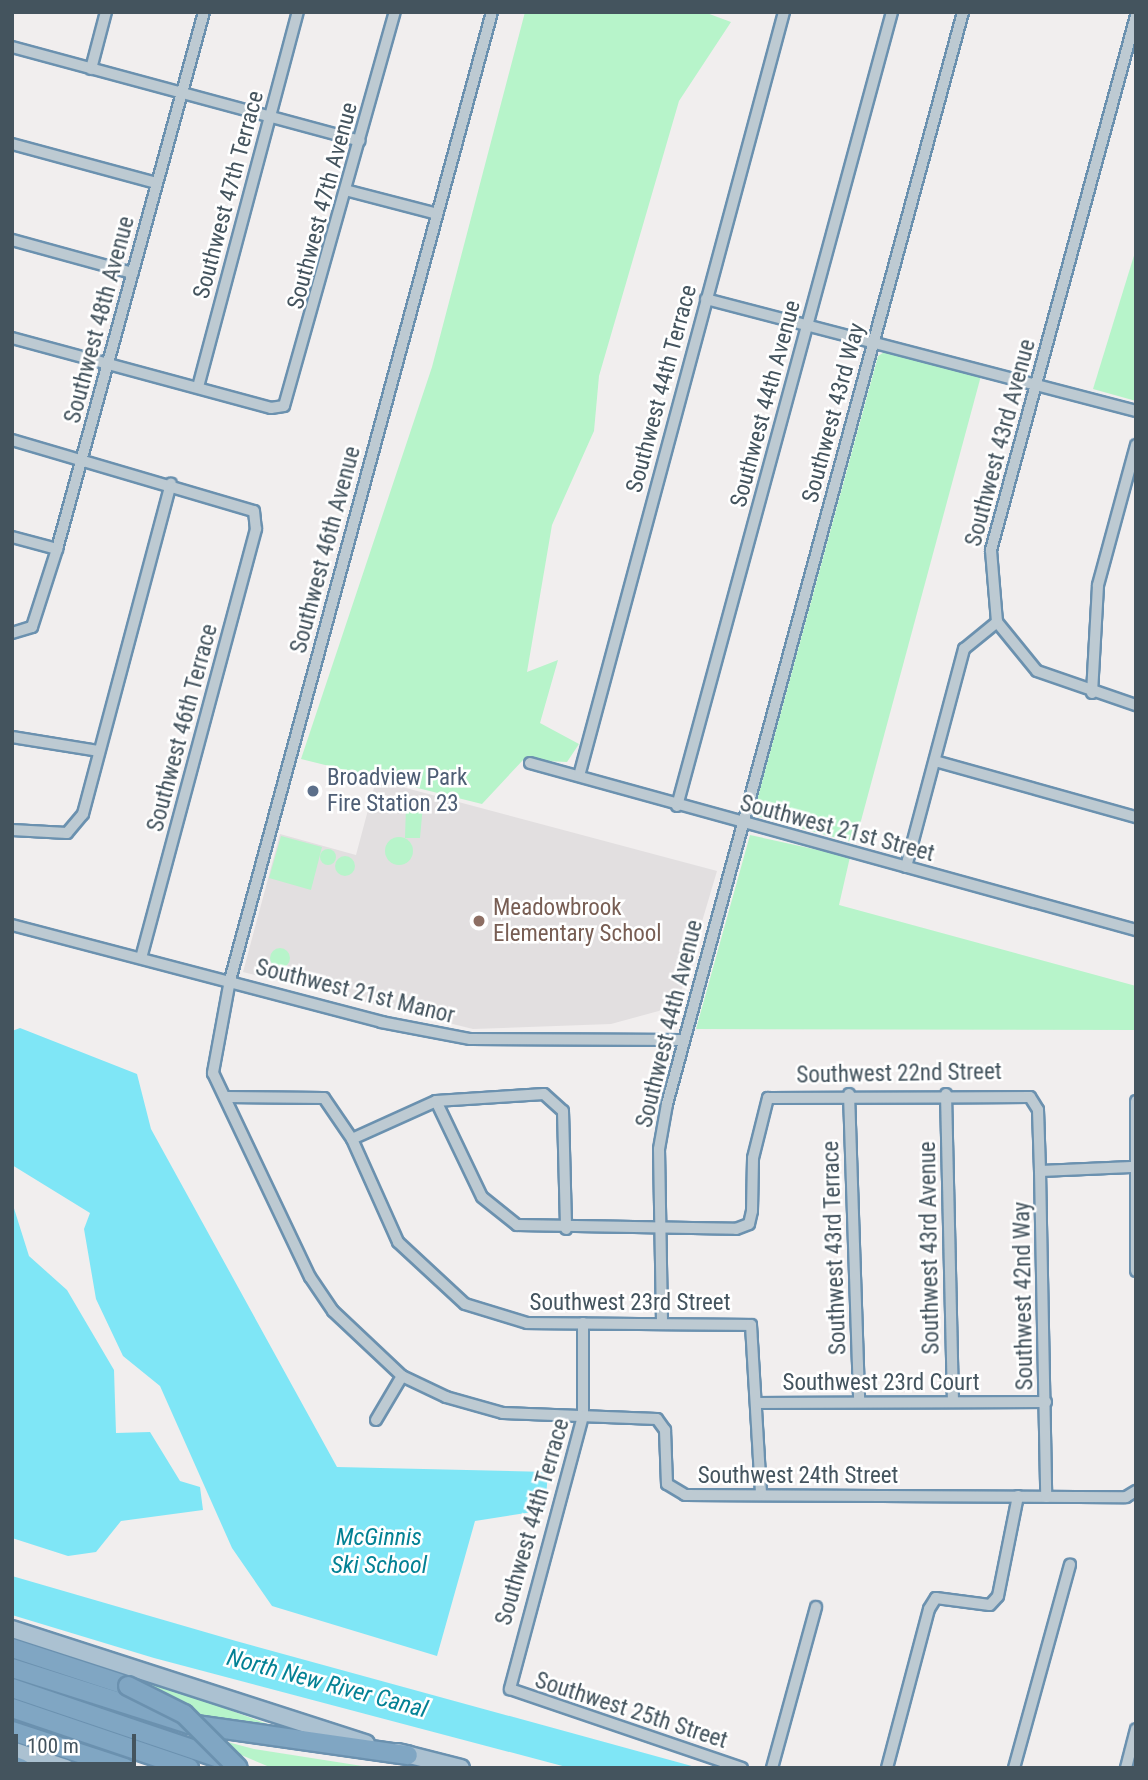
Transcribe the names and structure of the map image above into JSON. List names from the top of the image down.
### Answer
{
  "streets": {
    "street": [
      "Southwest 47th Terrace",
      "Southwest 47th Avenue",
      "Southwest 48th Avenue",
      "Southwest 44th Terrace",
      "Southwest 44th Avenue",
      "Southwest 43rd Way",
      "Southwest 43rd Avenue",
      "Southwest 46th Avenue",
      "Southwest 46th Terrace",
      "Southwest 21st Street",
      "Southwest 21st Manor",
      "Southwest 22nd Street",
      "Southwest 43rd Terrace",
      "Southwest 42nd Way",
      "Southwest 23rd Street",
      "Southwest 23rd Court",
      "Southwest 24th Street",
      "Southwest 25th Street"
    ]
  },
  "crossings": [
    ["Southwest 47th Terrace", "Southwest 47th Avenue"],
    ["Southwest 44th Terrace", "Southwest 21st Street"],
    ["Southwest 44th Terrace", "Southwest 23rd Street"],
    ["Southwest 44th Terrace", "Southwest 24th Street"],
    ["Southwest 44th Terrace", "Southwest 25th Street"],
    ["Southwest 44th Avenue", "Southwest 43rd Way"],
    ["Southwest 44th Avenue", "Southwest 21st Street"],
    ["Southwest 44th Avenue", "Southwest 21st Manor"],
    ["Southwest 44th Avenue", "Southwest 22nd Street"],
    ["Southwest 44th Avenue", "Southwest 23rd Street"],
    ["Southwest 43rd Way", "Southwest 21st Street"],
    ["Southwest 43rd Avenue", "Southwest 22nd Street"],
    ["Southwest 43rd Avenue", "Southwest 23rd Court"],
    ["Southwest 46th Avenue", "Southwest 21st Manor"],
    ["Southwest 46th Avenue", "Southwest 24th Street"],
    ["Southwest 22nd Street", "Southwest 43rd Terrace"],
    ["Southwest 22nd Street", "Southwest 42nd Way"],
    ["Southwest 43rd Terrace", "Southwest 23rd Court"],
    ["Southwest 42nd Way", "Southwest 23rd Court"],
    ["Southwest 42nd Way", "Southwest 24th Street"],
    ["Southwest 23rd Street", "Southwest 23rd Court"]
  ],
  "water": ["McGinnis Ski School", "North New River Canal"],
  "places": ["Broadview Park Fire Station 23", "Meadowbrook Elementary School"],
  "scale_bar": "100 m"
}
